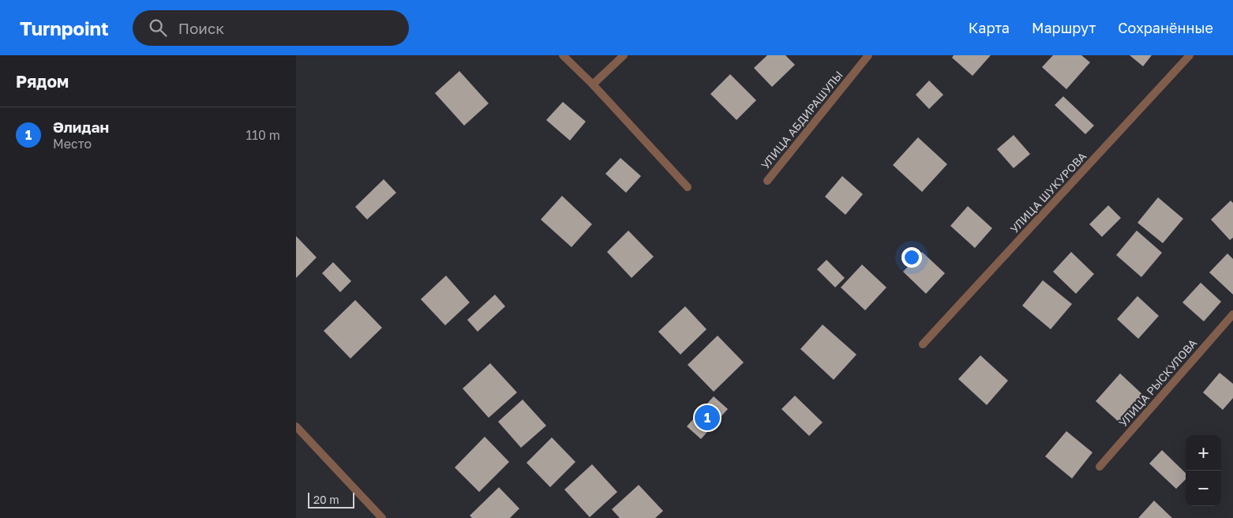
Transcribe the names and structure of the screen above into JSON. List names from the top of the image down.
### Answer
{
  "streets": {
    "street": ["УЛИЦА АБДИРАШУЛЫ", "УЛИЦА ШУКУРОВА", "УЛИЦА РЫСКУЛОВА"]
  },
  "scale_bar": "20 m",
  "page": {
    "header": "Turnpoint",
    "search": "Поиск",
    "nav": ["Карта", "Маршрут", "Сохранённые"],
    "heading": "Рядом",
    "list": [
      {
        "mark": "1",
        "name": "Әлидан",
        "note": "Место",
        "value": "110 m"
      }
    ],
    "pins": "1",
    "map_buttons": ["+", "−"],
    "scale": "20 m"
  }
}
